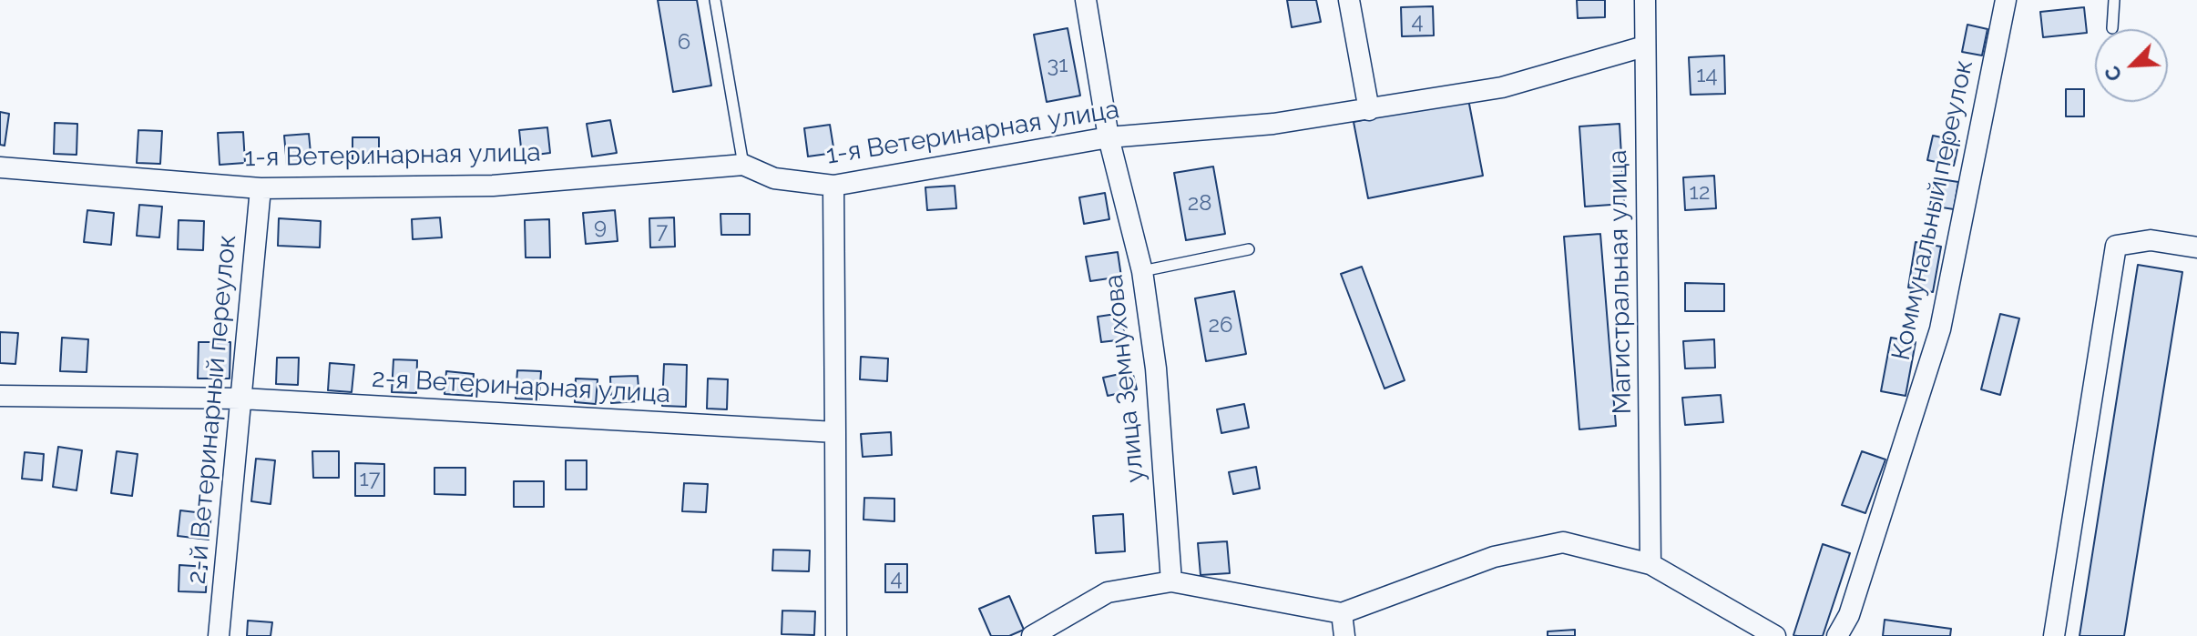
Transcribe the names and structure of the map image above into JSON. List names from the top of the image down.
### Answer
{
  "streets": {
    "street": [
      "1-я Ветеринарная улица",
      "Коммунальный переулок",
      "Магистральная улица",
      "улица Земнухова",
      "2-я Ветеринарная улица",
      "2-й Ветеринарный переулок"
    ]
  },
  "crossings": [
    ["1-я Ветеринарная улица", "Магистральная улица"],
    ["1-я Ветеринарная улица", "улица Земнухова"],
    ["1-я Ветеринарная улица", "2-й Ветеринарный переулок"],
    ["2-я Ветеринарная улица", "2-й Ветеринарный переулок"]
  ],
  "house_numbers": [
    "4",
    "6",
    "31",
    "14",
    "12",
    "28",
    "9",
    "7",
    "26",
    "17",
    "4"
  ],
  "north": "bottom left"
}
